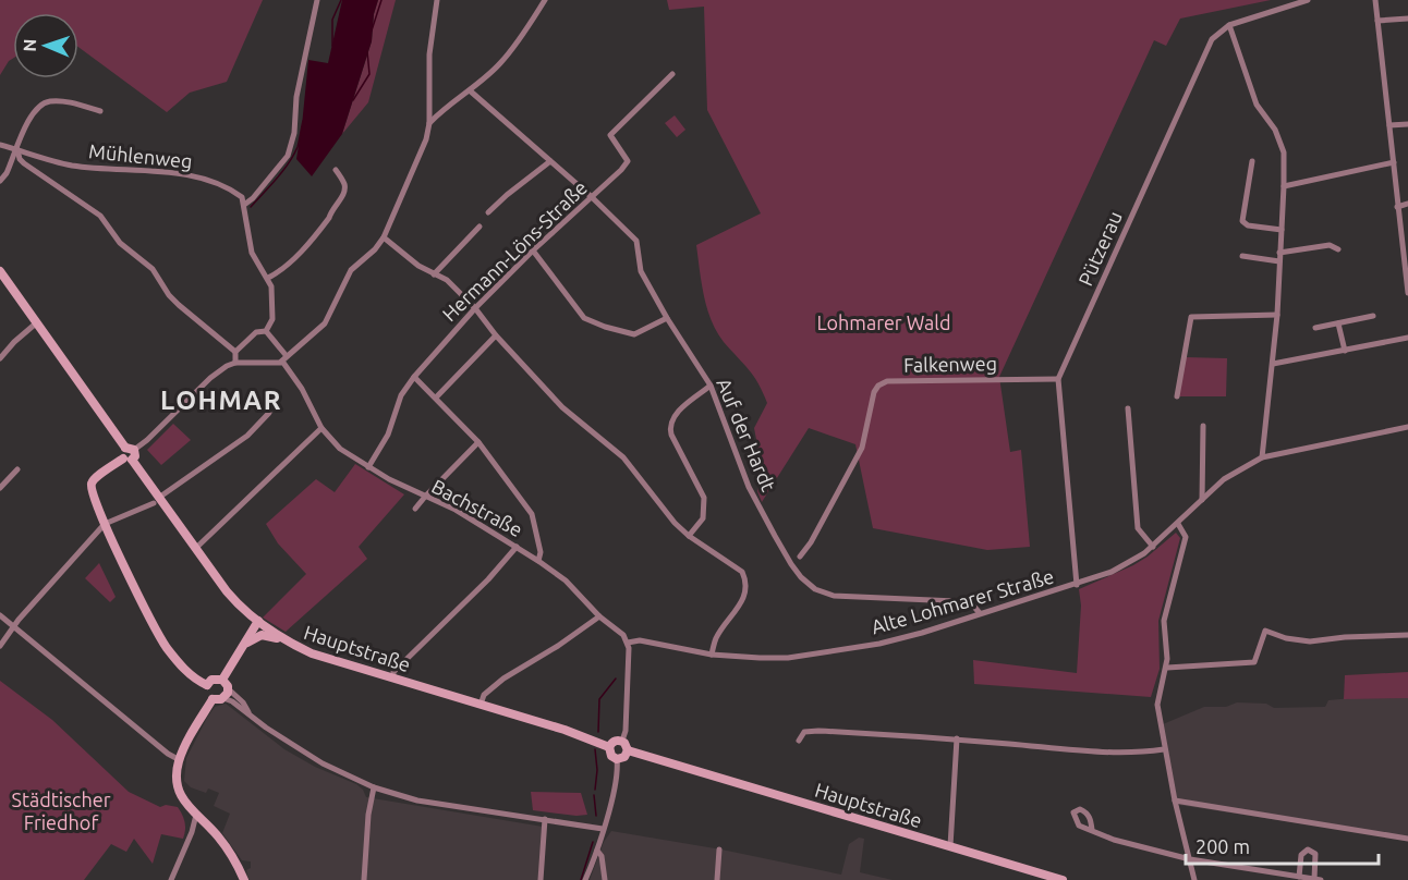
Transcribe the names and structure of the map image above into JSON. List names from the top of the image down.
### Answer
{
  "streets": {
    "main road": ["Hauptstraße"],
    "street": [
      "Mühlenweg",
      "Pützerau",
      "Hermann-Löns-Straße",
      "Falkenweg",
      "Auf der Hardt",
      "Bachstraße",
      "Alte Lohmarer Straße"
    ]
  },
  "crossings": [
    ["Pützerau", "Falkenweg"],
    ["Pützerau", "Alte Lohmarer Straße"],
    ["Hermann-Löns-Straße", "Auf der Hardt"],
    ["Hermann-Löns-Straße", "Bachstraße"],
    ["Auf der Hardt", "Alte Lohmarer Straße"],
    ["Bachstraße", "Alte Lohmarer Straße"]
  ],
  "districts": ["LOHMAR"],
  "parks": ["Lohmarer Wald", "Städtischer Friedhof"],
  "scale_bar": "200 m",
  "north": "left"
}
